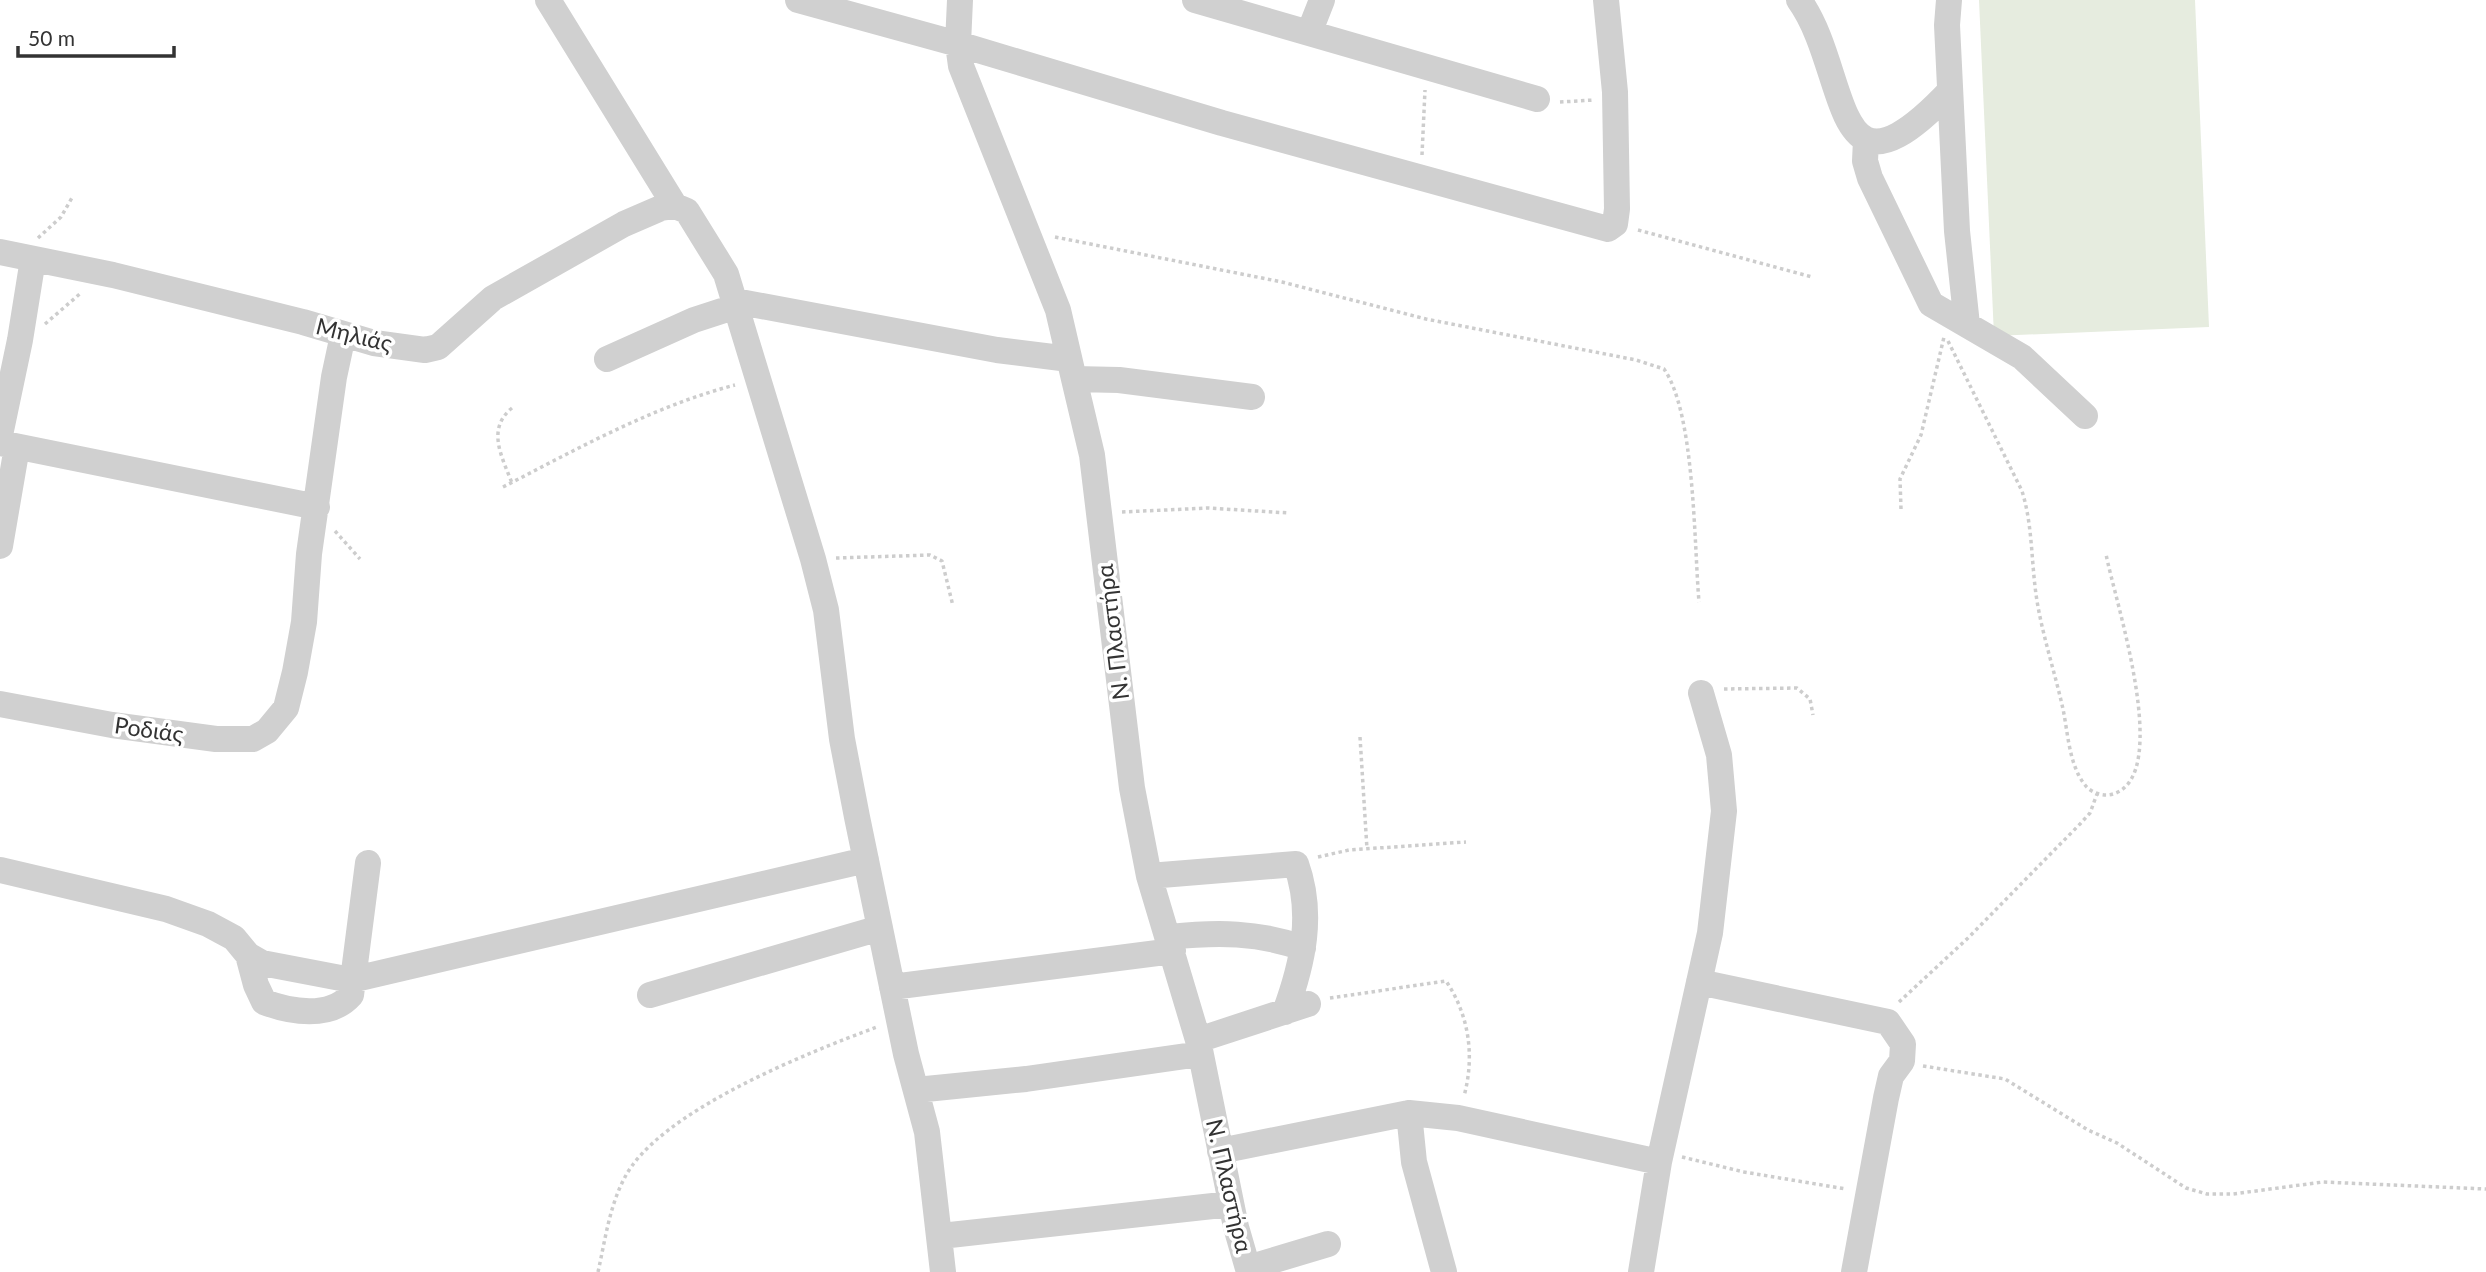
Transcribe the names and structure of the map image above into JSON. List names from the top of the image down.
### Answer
{
  "streets": {
    "street": ["Μηλιάς", "Ν. Πλαστήρα", "Ροδιάς"]
  },
  "scale_bar": "50 m"
}
